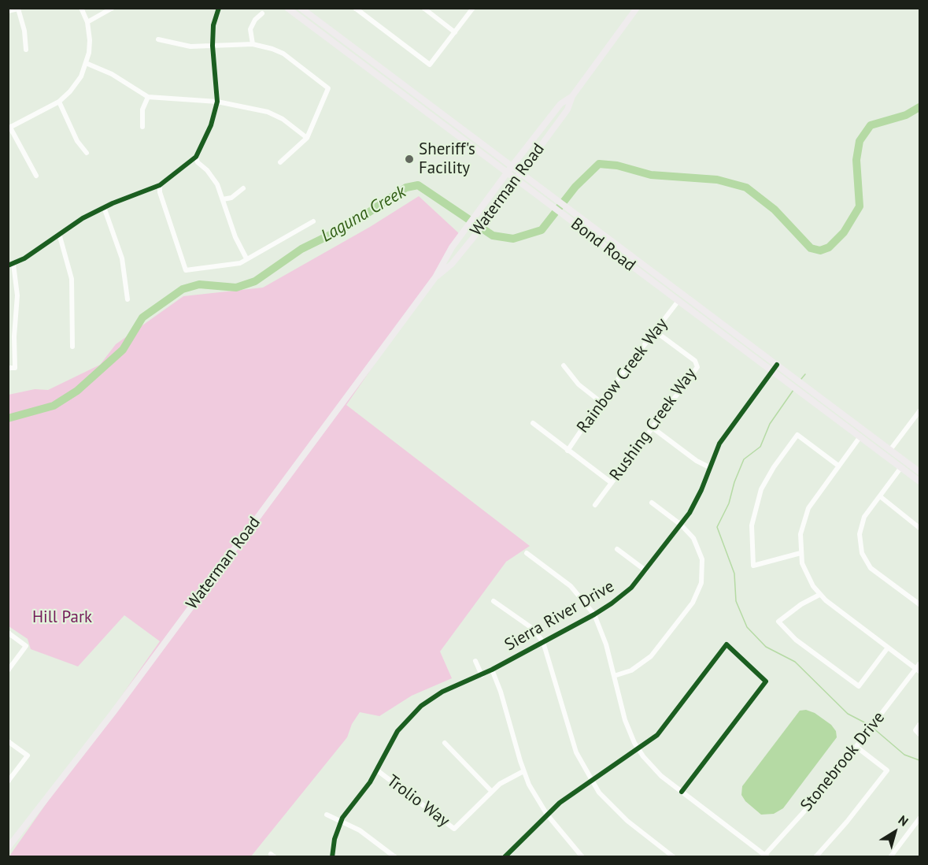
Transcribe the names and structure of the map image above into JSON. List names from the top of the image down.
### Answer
{
  "streets": {
    "main road": ["Waterman Road", "Bond Road"],
    "street": [
      "Rainbow Creek Way",
      "Rushing Creek Way",
      "Sierra River Drive",
      "Stonebrook Drive",
      "Trolio Way"
    ]
  },
  "crossings": [
    ["Waterman Road", "Bond Road"],
    ["Bond Road", "Rainbow Creek Way"],
    ["Bond Road", "Sierra River Drive"],
    ["Rainbow Creek Way", "Rushing Creek Way"],
    ["Sierra River Drive", "Trolio Way"]
  ],
  "water": ["Laguna Creek"],
  "parks": ["Hill Park"],
  "places": ["Sheriff's Facility"],
  "north": "top right"
}
